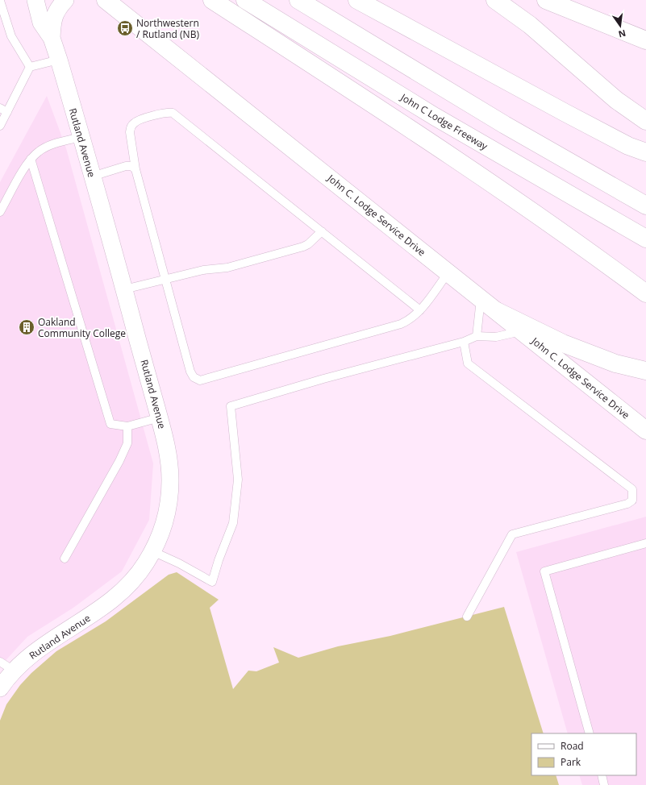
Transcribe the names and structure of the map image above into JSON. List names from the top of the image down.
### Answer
{
  "streets": {
    "main road": ["John C Lodge Freeway", "John C. Lodge Service Drive"],
    "street": ["Rutland Avenue"]
  },
  "places": {
    "bus stop": ["Northwestern / Rutland (NB)"],
    "building": ["Oakland Community College"]
  },
  "legend": ["Road", "Park"],
  "north": "bottom"
}
